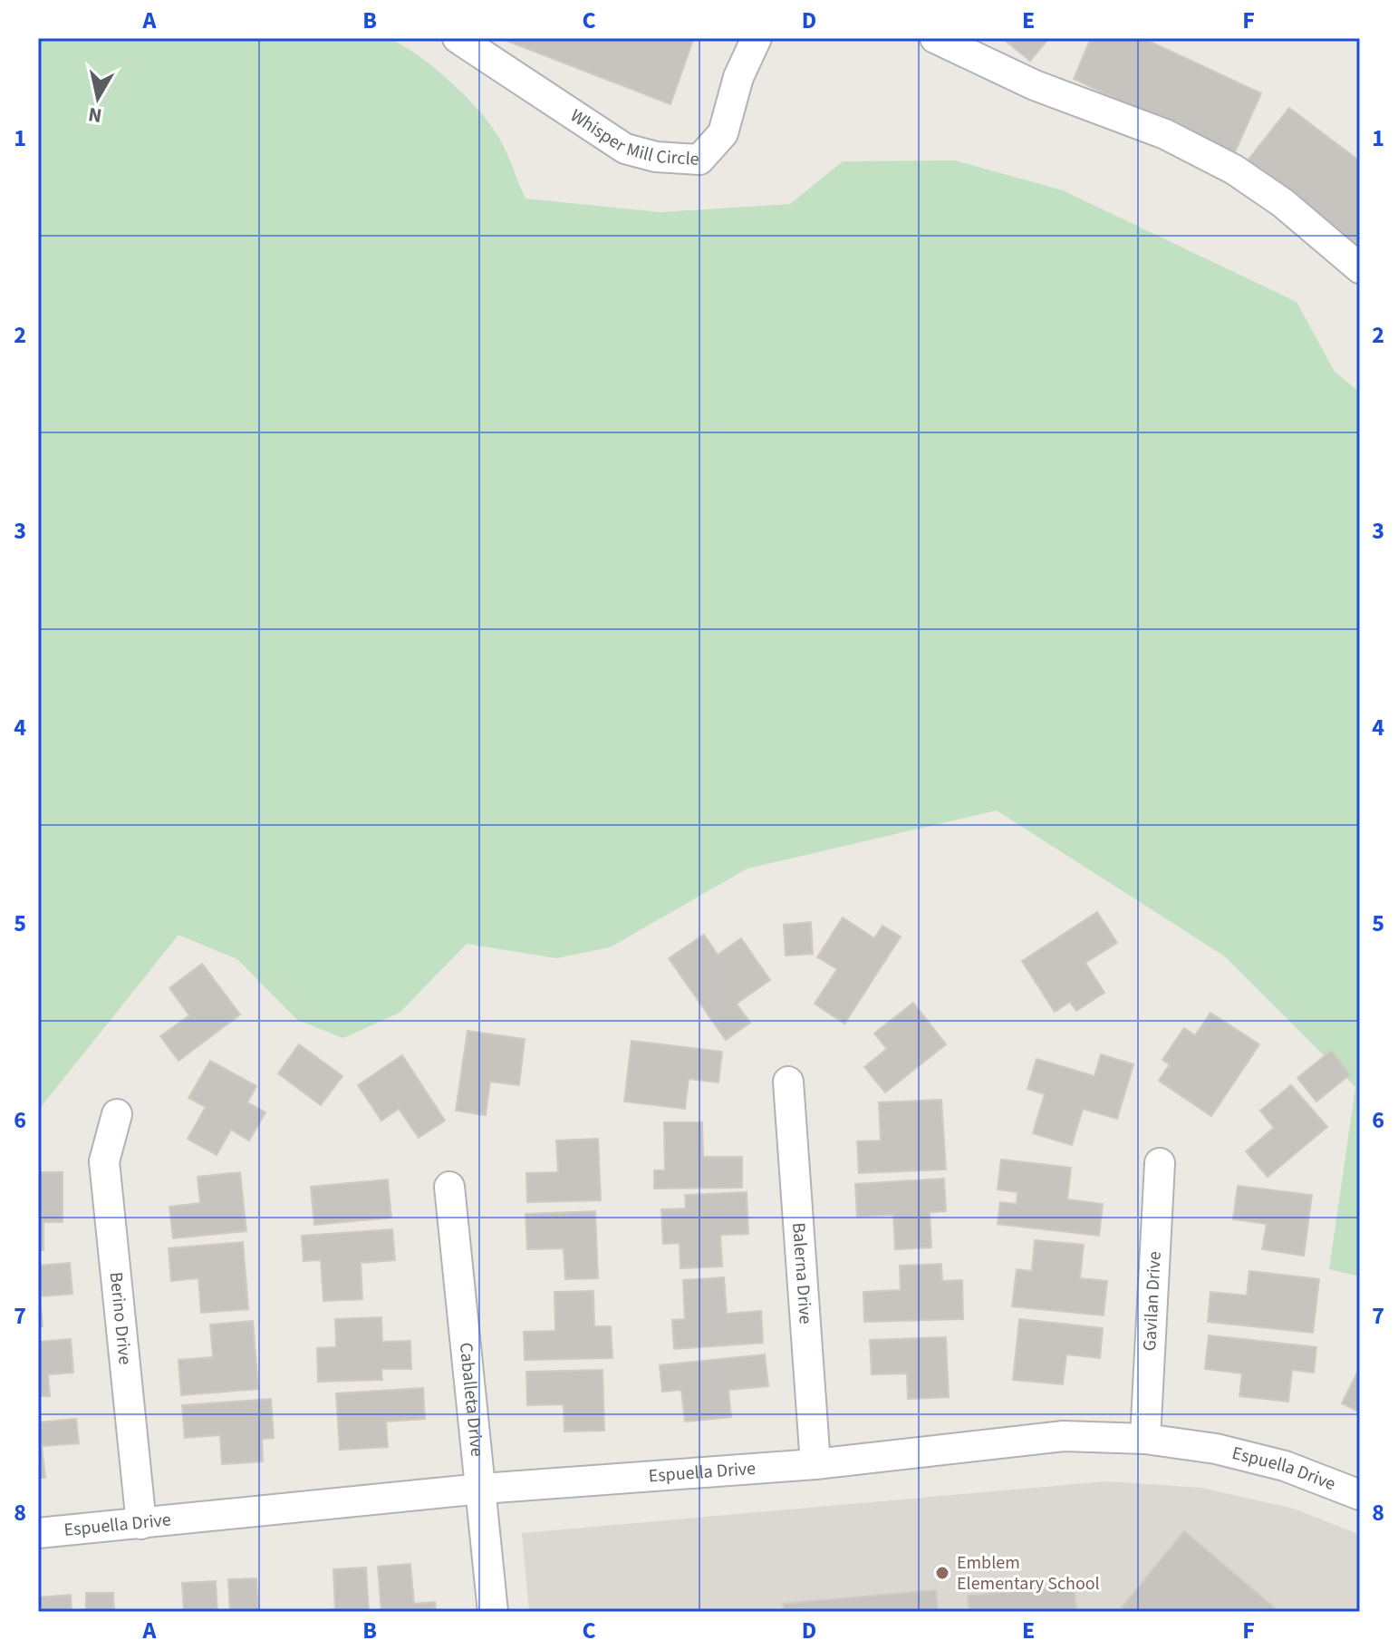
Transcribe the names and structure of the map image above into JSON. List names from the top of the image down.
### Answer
{
  "streets": {
    "street": [
      "Whisper Mill Circle",
      "Balerna Drive",
      "Gavilan Drive",
      "Berino Drive",
      "Caballeta Drive",
      "Espuella Drive"
    ]
  },
  "crossings": [
    ["Balerna Drive", "Espuella Drive"],
    ["Gavilan Drive", "Espuella Drive"],
    ["Berino Drive", "Espuella Drive"],
    ["Caballeta Drive", "Espuella Drive"]
  ],
  "places": ["Emblem Elementary School"],
  "north": "bottom",
  "grid": {
    "columns": [
      "A",
      "B",
      "C",
      "D",
      "E",
      "F"
    ],
    "rows": [
      "1",
      "2",
      "3",
      "4",
      "5",
      "6",
      "7",
      "8"
    ]
  }
}
